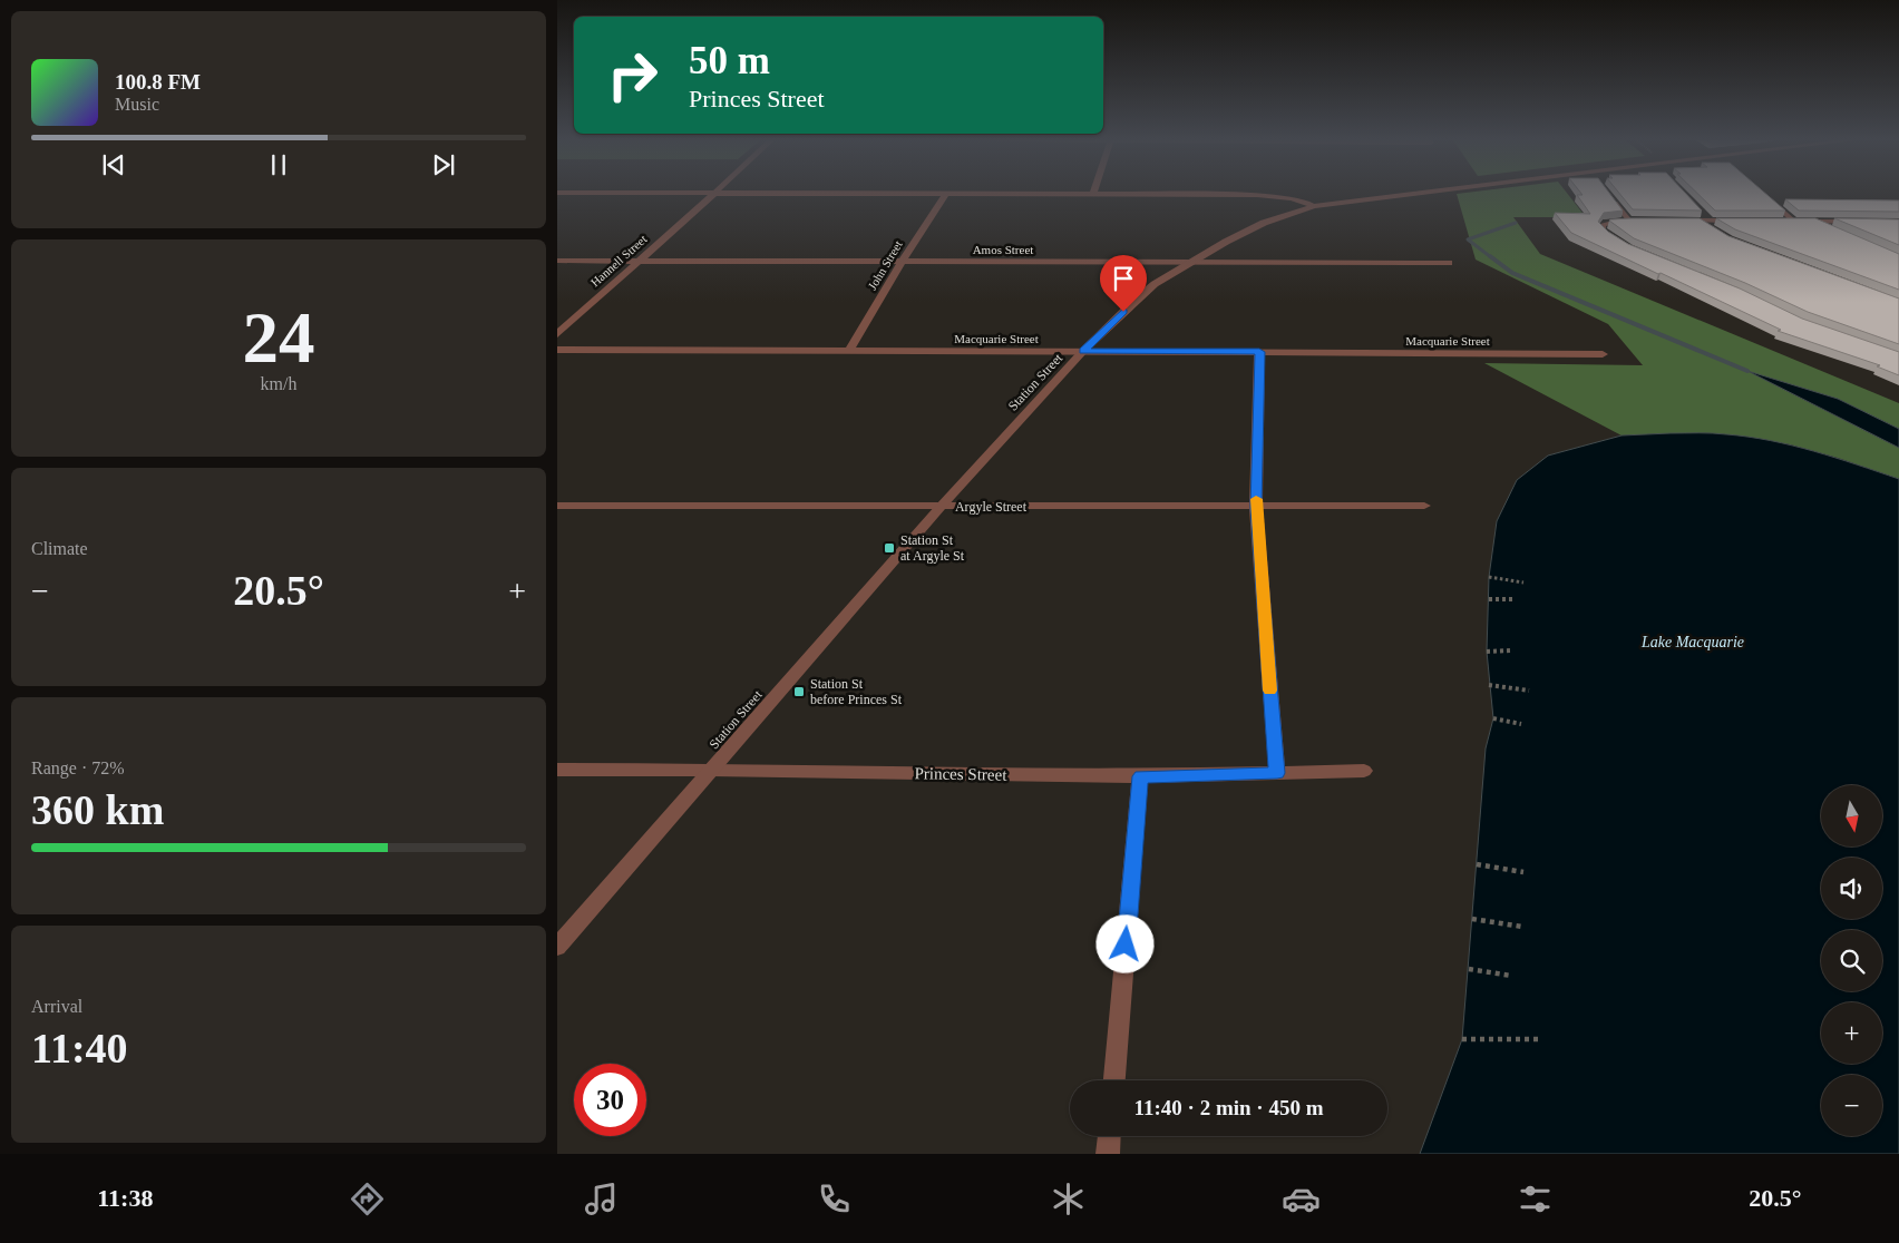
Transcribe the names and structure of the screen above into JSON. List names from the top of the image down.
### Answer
{
  "streets": {
    "street": [
      "Amos Street",
      "Hannell Street",
      "John Street",
      "Macquarie Street",
      "Station Street",
      "Argyle Street",
      "Princes Street"
    ]
  },
  "crossings": [
    ["Amos Street", "Hannell Street"],
    ["Amos Street", "John Street"],
    ["Amos Street", "Station Street"],
    ["John Street", "Macquarie Street"],
    ["Macquarie Street", "Station Street"],
    ["Station Street", "Argyle Street"],
    ["Station Street", "Princes Street"]
  ],
  "water": ["Lake Macquarie"],
  "places": {
    "transit": ["Station St at Argyle St", "Station St before Princes St"]
  },
  "north": "bottom",
  "page": {
    "turn": ["50 m", "Princes Street"],
    "song": ["100.8 FM", "Music"],
    "tile": [
      ["24", "km/h"],
      "Climate",
      ["Range · 72%", "360 km"],
      ["Arrival", "11:40"]
    ],
    "heat": ["−", "20.5°", "+"],
    "map_buttons": ["+", "−"],
    "limit": "30",
    "trip": "11:40 · 2 min · 450 m",
    "tabs": ["11:38", "20.5°"]
  }
}
